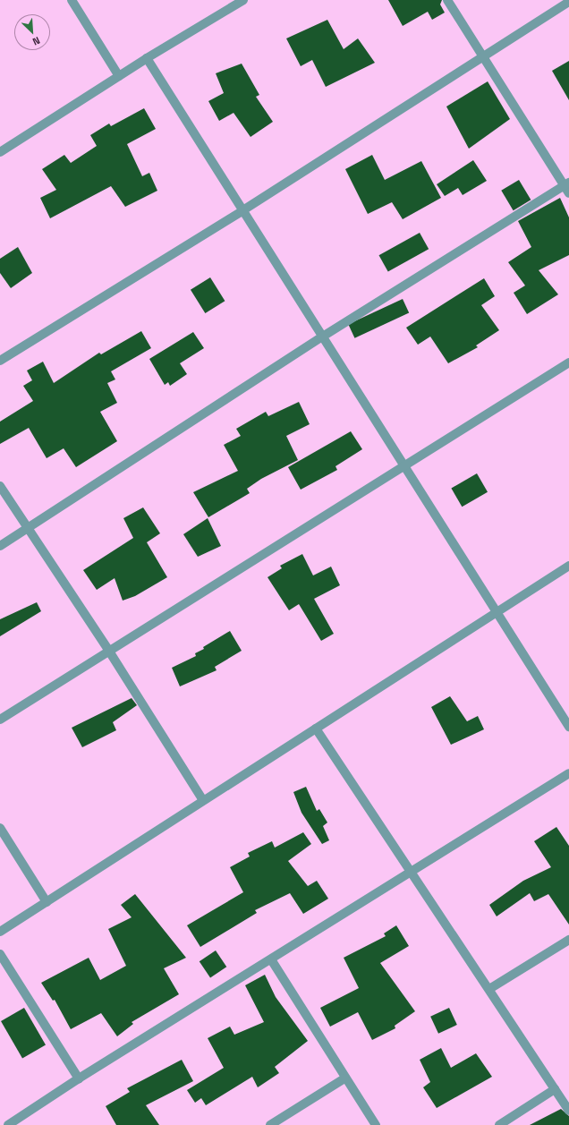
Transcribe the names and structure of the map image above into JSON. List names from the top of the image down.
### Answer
{
  "north": "bottom right"
}
